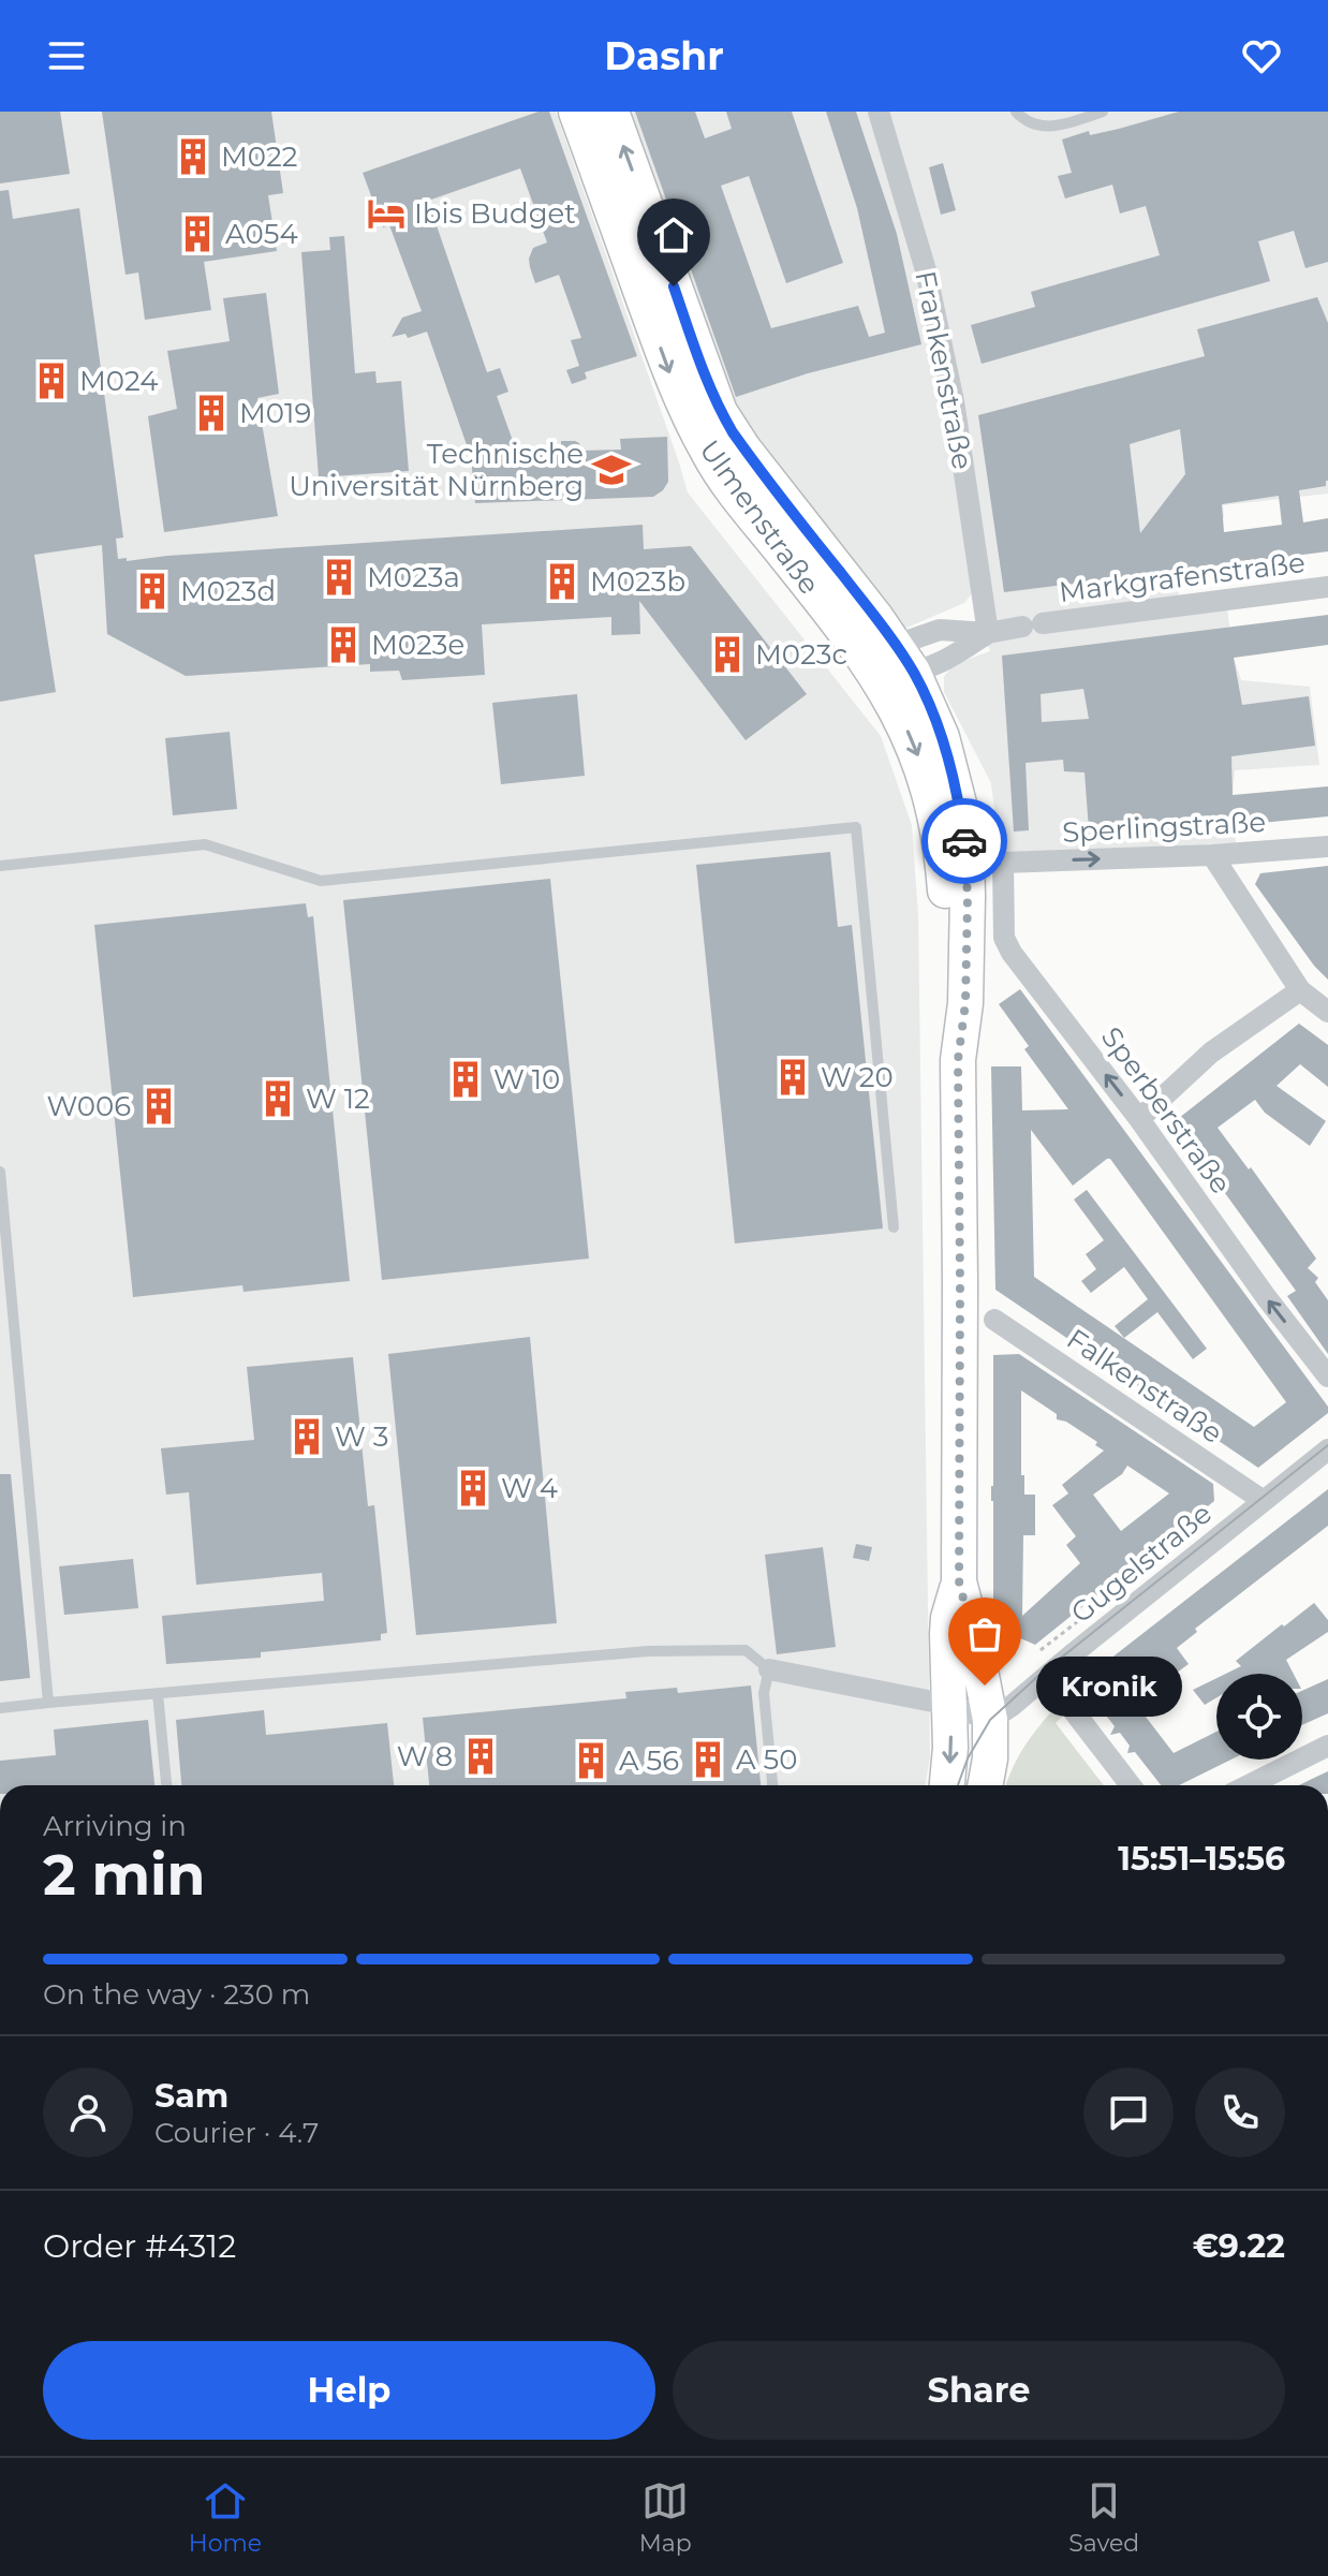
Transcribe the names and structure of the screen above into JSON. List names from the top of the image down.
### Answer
{
  "streets": {
    "main road": ["Ulmenstraße"],
    "street": [
      "Frankenstraße",
      "Markgrafenstraße",
      "Sperlingstraße",
      "Sperberstraße",
      "Falkenstraße",
      "Gugelstraße"
    ]
  },
  "crossings": [
    ["Frankenstraße", "Markgrafenstraße"],
    ["Ulmenstraße", "Markgrafenstraße"],
    ["Sperlingstraße", "Sperberstraße"],
    ["Falkenstraße", "Gugelstraße"]
  ],
  "one_way": ["Sperlingstraße", "Sperberstraße"],
  "places": {
    "building": [
      "M022",
      "A054",
      "M024",
      "M019",
      "M023a",
      "M023b",
      "M023d",
      "M023e",
      "M023c",
      "W 20",
      "W 10",
      "W 12",
      "W006",
      "W 3",
      "W 4",
      "W 8",
      "A 50",
      "A 56"
    ],
    "hotel": ["Ibis Budget"],
    "school or university": ["Technische Universität Nürnberg"],
    "other": ["Kronik"]
  },
  "page": {
    "header": "Dashr",
    "bubble": "Kronik",
    "heading": ["2 min", "Arriving in", "15:51–15:56"],
    "panel": [
      "Sam",
      "Courier · 4.7",
      "Order #4312",
      "€9.22"
    ],
    "bar": "On the way · 230 m",
    "buttons": ["Help", "Share"],
    "tabs": ["Home", "Map", "Saved"]
  }
}
